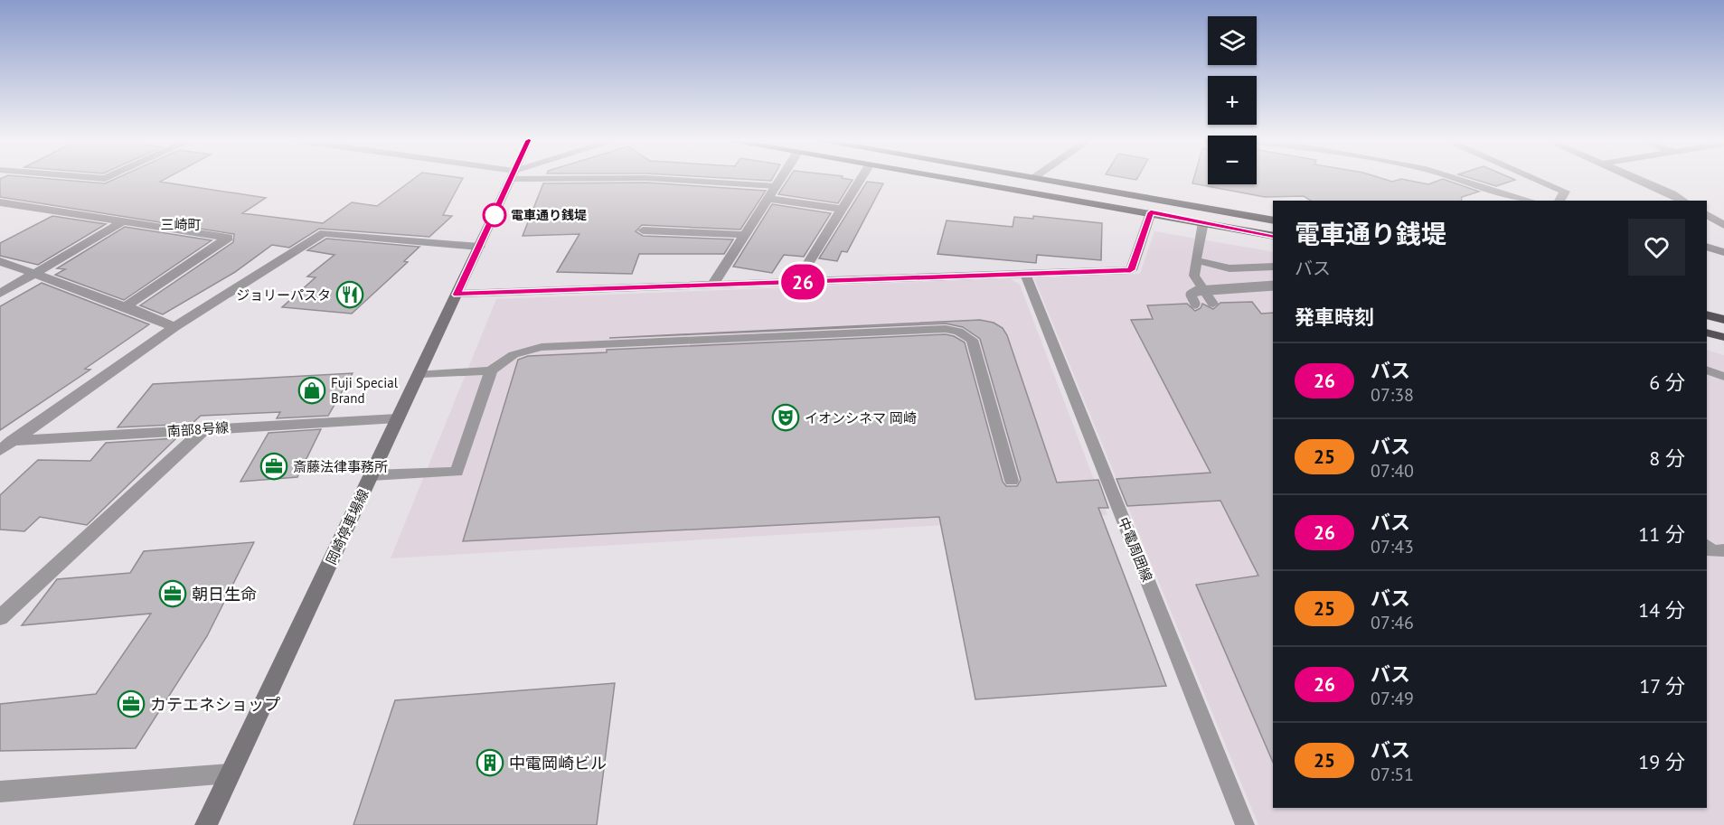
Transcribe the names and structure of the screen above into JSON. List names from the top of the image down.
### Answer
{
  "streets": {
    "main road": ["岡崎停車場線"],
    "street": ["南部8号線"],
    "lane": ["中電周囲線"]
  },
  "crossings": [
    ["南部8号線", "岡崎停車場線"]
  ],
  "districts": ["三崎町"],
  "places": {
    "other": ["電車通り銭堤"],
    "restaurant": ["ジョリーパスタ"],
    "shop": ["Fuji Special Brand"],
    "theatre": ["イオンシネマ 岡崎"],
    "office": ["斎藤法律事務所", "朝日生命", "カテエネショップ"],
    "building": ["中電岡崎ビル"]
  },
  "lines": ["bus line 26"],
  "page": {
    "on_map": "26",
    "map_buttons": ["+", "−"],
    "heading": [
      ["電車通り銭堤", "バス"],
      "発車時刻"
    ],
    "list": [
      {
        "mark": "26",
        "name": "バス",
        "note": "07:38",
        "value": "6 分"
      },
      {
        "mark": "25",
        "name": "バス",
        "note": "07:40",
        "value": "8 分"
      },
      {
        "mark": "26",
        "name": "バス",
        "note": "07:43",
        "value": "11 分"
      },
      {
        "mark": "25",
        "name": "バス",
        "note": "07:46",
        "value": "14 分"
      },
      {
        "mark": "26",
        "name": "バス",
        "note": "07:49",
        "value": "17 分"
      },
      {
        "mark": "25",
        "name": "バス",
        "note": "07:51",
        "value": "19 分"
      }
    ]
  }
}
